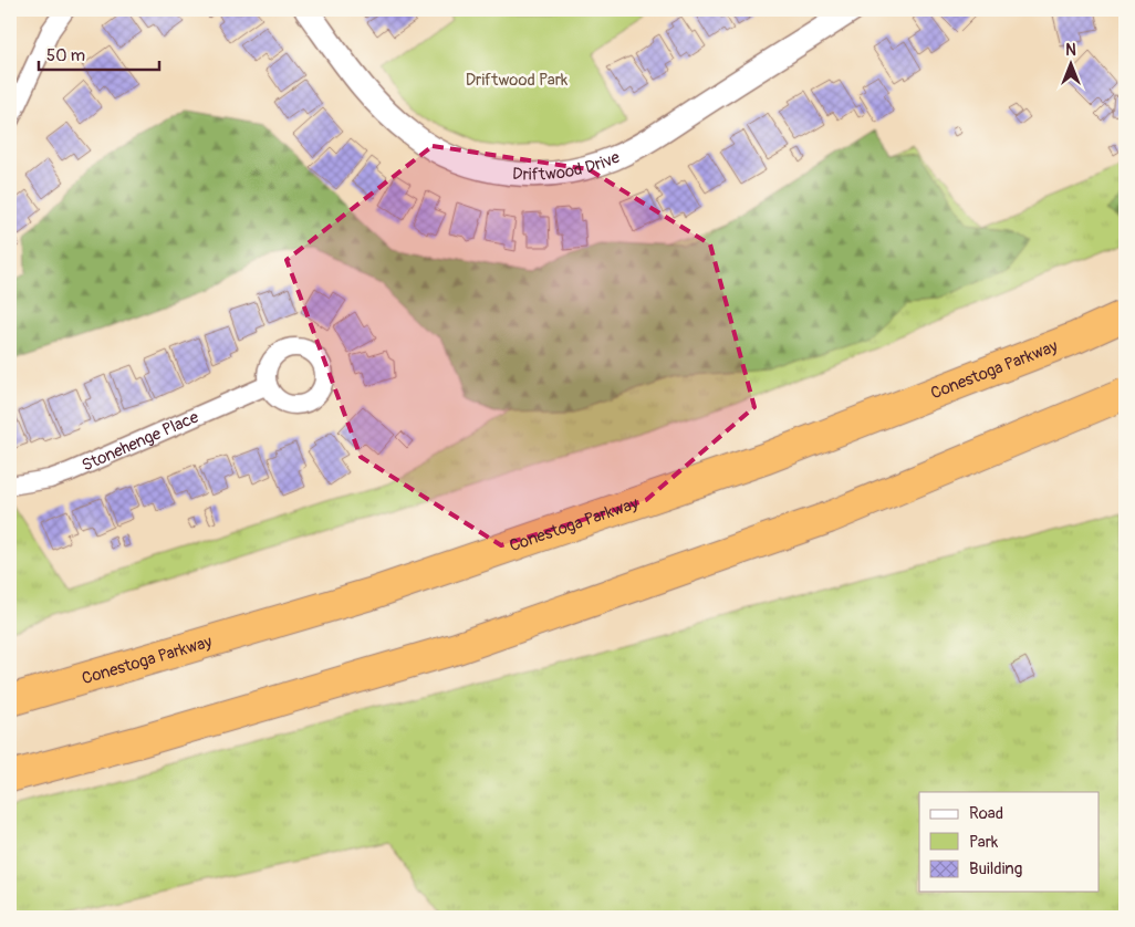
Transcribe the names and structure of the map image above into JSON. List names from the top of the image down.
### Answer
{
  "streets": {
    "highway": ["Conestoga Parkway"],
    "street": ["Driftwood Drive", "Stonehenge Place"]
  },
  "parks": ["Driftwood Park"],
  "legend": ["Road", "Park", "Building"],
  "scale_bar": "50 m",
  "north": "top"
}
